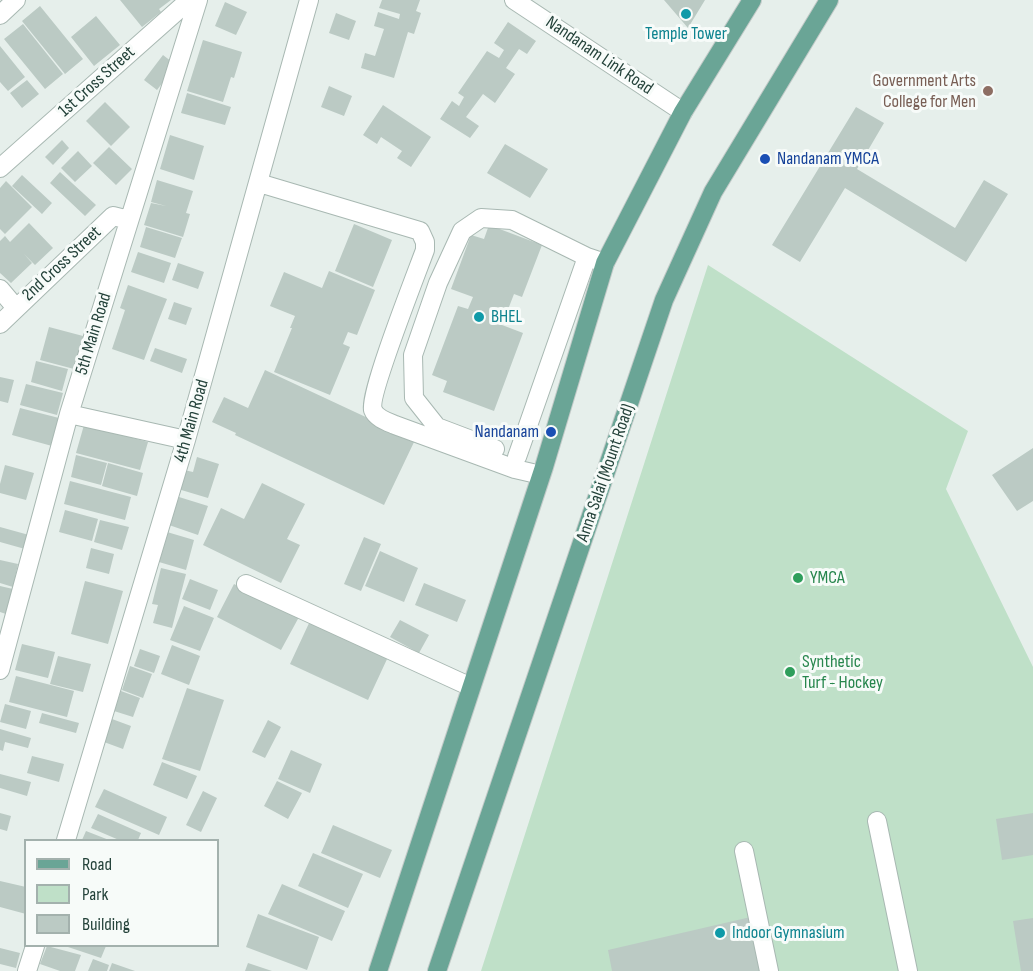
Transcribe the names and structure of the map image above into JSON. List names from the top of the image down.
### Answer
{
  "streets": {
    "main road": ["Anna Salai (Mount Road)"],
    "street": [
      "Nandanam Link Road",
      "1st Cross Street",
      "2nd Cross Street",
      "5th Main Road",
      "4th Main Road"
    ]
  },
  "crossings": [
    ["1st Cross Street", "5th Main Road"],
    ["2nd Cross Street", "5th Main Road"]
  ],
  "places": [
    "Temple Tower",
    "Government Arts College for Men",
    "Nandanam YMCA",
    "BHEL",
    "Nandanam",
    "YMCA",
    "Synthetic Turf - Hockey",
    "Indoor Gymnasium"
  ],
  "legend": ["Road", "Park", "Building"]
}
